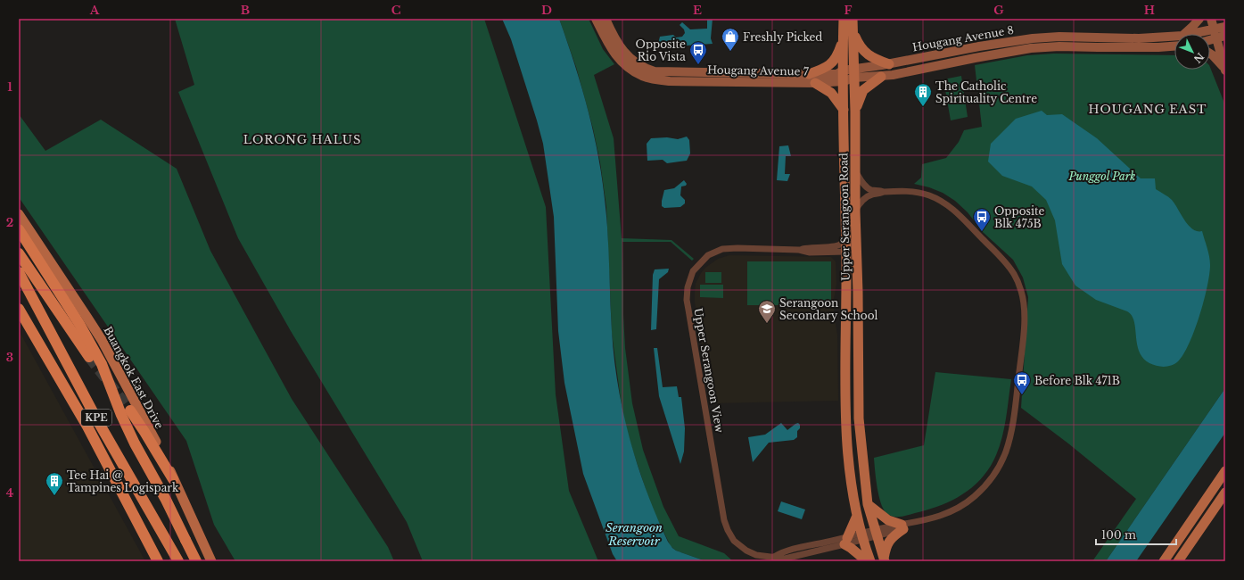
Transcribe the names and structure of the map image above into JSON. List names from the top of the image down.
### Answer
{
  "streets": {
    "highway": ["KPE"],
    "main road": [
      "Hougang Avenue 8",
      "Hougang Avenue 7",
      "Upper Serangoon Road",
      "Buangkok East Drive"
    ],
    "street": ["Upper Serangoon View"]
  },
  "crossings": [
    ["Hougang Avenue 8", "Hougang Avenue 7"],
    ["Hougang Avenue 8", "Upper Serangoon Road"],
    ["Hougang Avenue 7", "Upper Serangoon Road"],
    ["Upper Serangoon Road", "Upper Serangoon View"]
  ],
  "districts": ["HOUGANG EAST", "LORONG HALUS"],
  "water": ["Serangoon Reservoir"],
  "parks": ["Punggol Park"],
  "places": {
    "shop": ["Freshly Picked"],
    "bus stop": ["Opposite Rio Vista", "Opposite Blk 475B", "Before Blk 471B"],
    "building": ["The Catholic Spirituality Centre", "Tee Hai @ Tampines Logispark"],
    "school or university": ["Serangoon Secondary School"]
  },
  "scale_bar": "100 m",
  "north": "bottom right",
  "grid": {
    "columns": [
      "A",
      "B",
      "C",
      "D",
      "E",
      "F",
      "G",
      "H"
    ],
    "rows": [
      "1",
      "2",
      "3",
      "4"
    ]
  }
}
